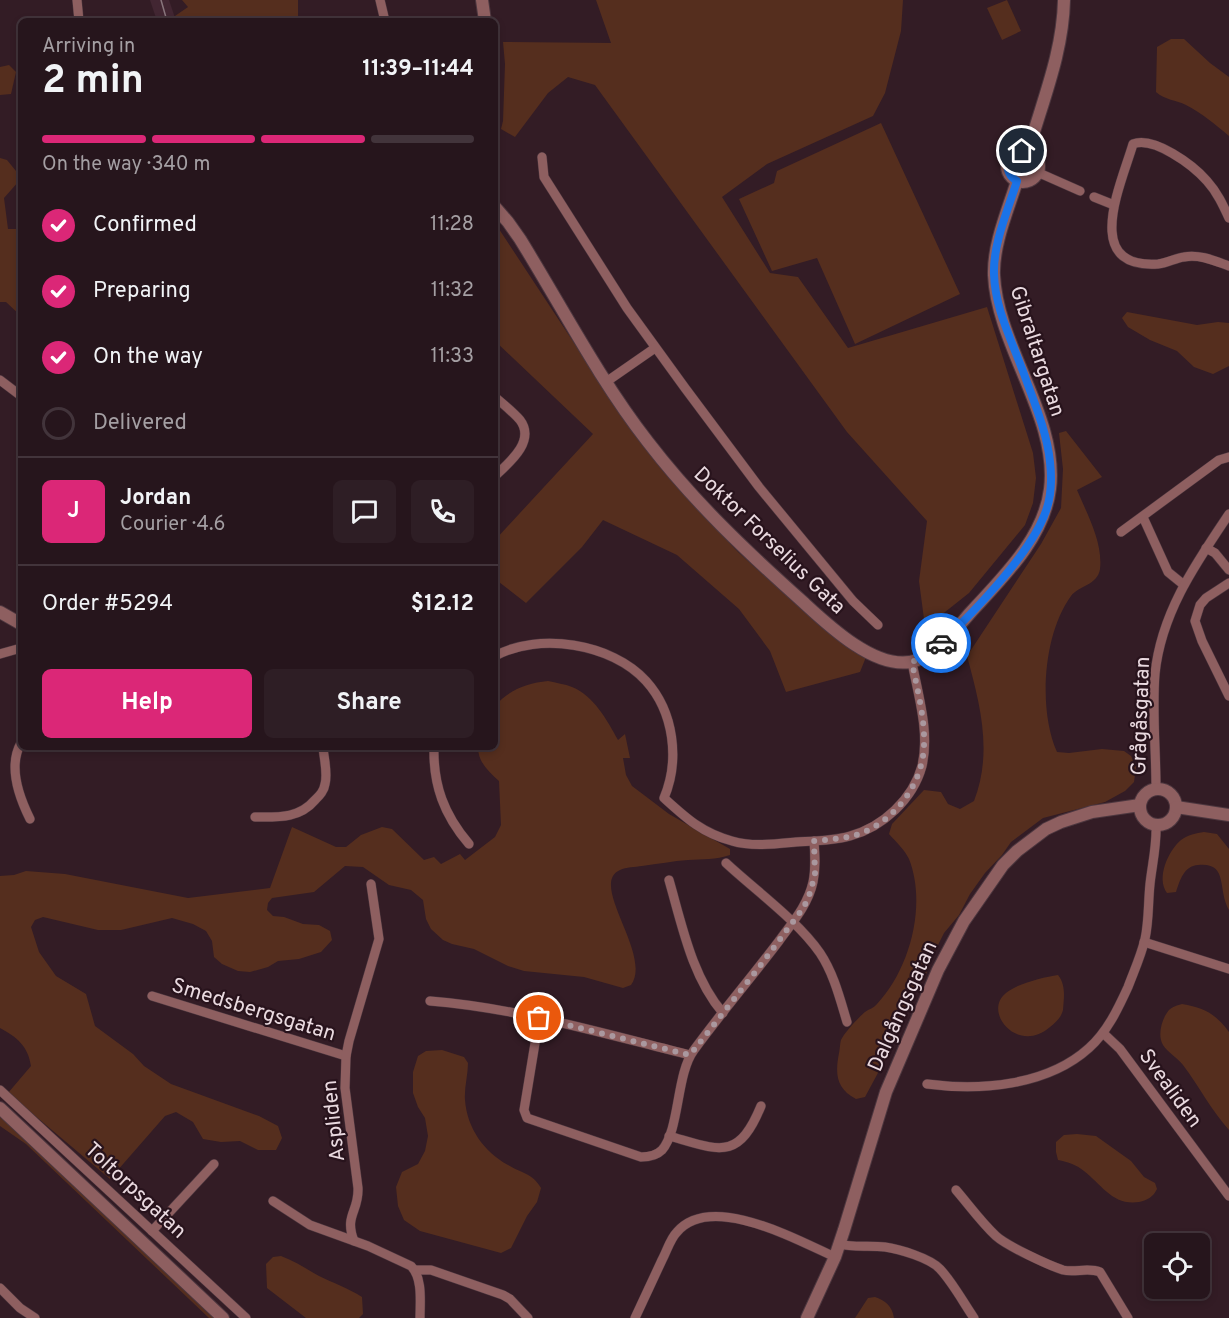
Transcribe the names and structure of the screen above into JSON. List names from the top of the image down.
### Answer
{
  "streets": {
    "street": [
      "Gibraltargatan",
      "Doktor Forselius Gata",
      "Grågåsgatan",
      "Dalgångsgatan",
      "Smedsbergsgatan",
      "Svealiden",
      "Aspliden",
      "Toltorpsgatan"
    ]
  },
  "crossings": [
    ["Gibraltargatan", "Doktor Forselius Gata"],
    ["Grågåsgatan", "Dalgångsgatan"],
    ["Smedsbergsgatan", "Aspliden"]
  ],
  "page": {
    "heading": ["2 min", "Arriving in", "11:39–11:44"],
    "panel": [
      "Jordan",
      "Courier · 4.6",
      "Order #5294",
      "$12.12"
    ],
    "bar": "On the way · 340 m",
    "list": [
      ["Confirmed", "11:28"],
      ["Preparing", "11:32"],
      ["On the way", "11:33"],
      "Delivered"
    ],
    "round": "J",
    "buttons": ["Help", "Share"]
  }
}
